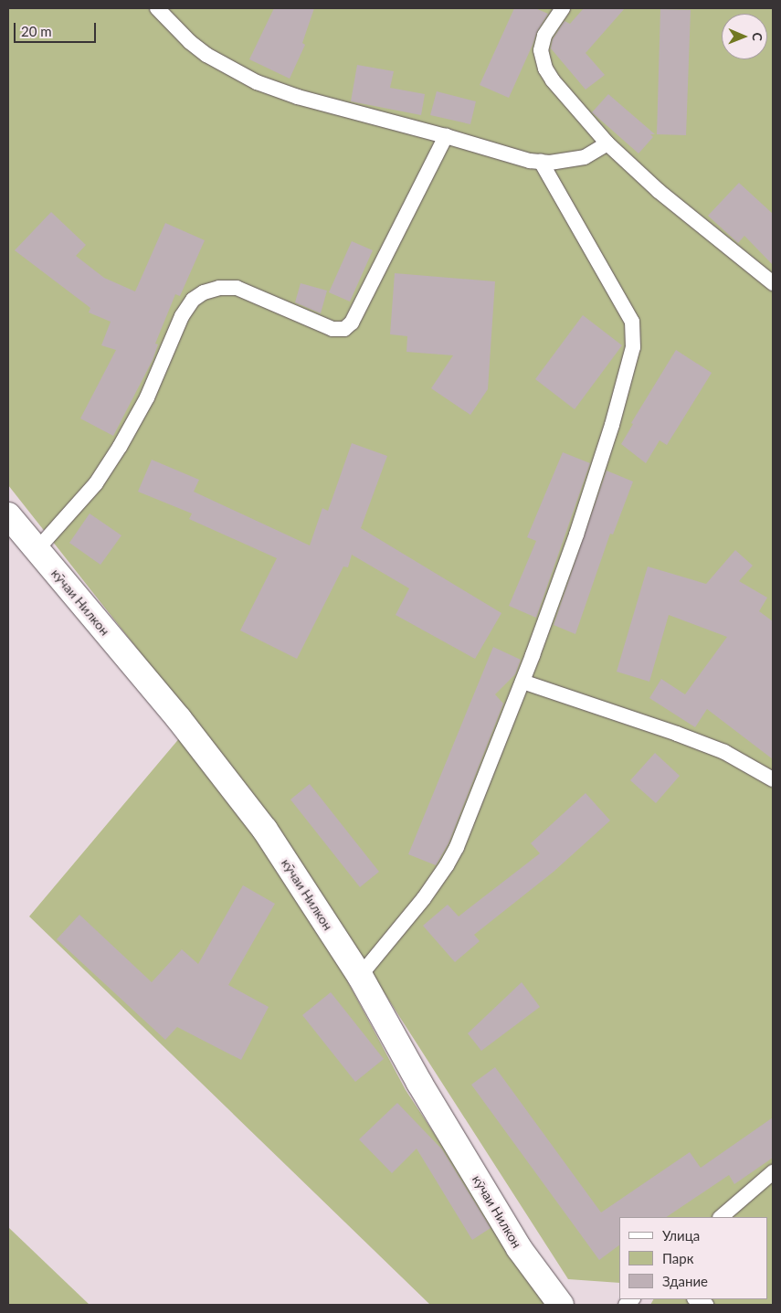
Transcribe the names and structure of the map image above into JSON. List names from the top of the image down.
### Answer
{
  "streets": {
    "street": ["кӯчаи Нилкон"]
  },
  "legend": ["Улица", "Парк", "Здание"],
  "scale_bar": "20 m",
  "north": "right"
}
